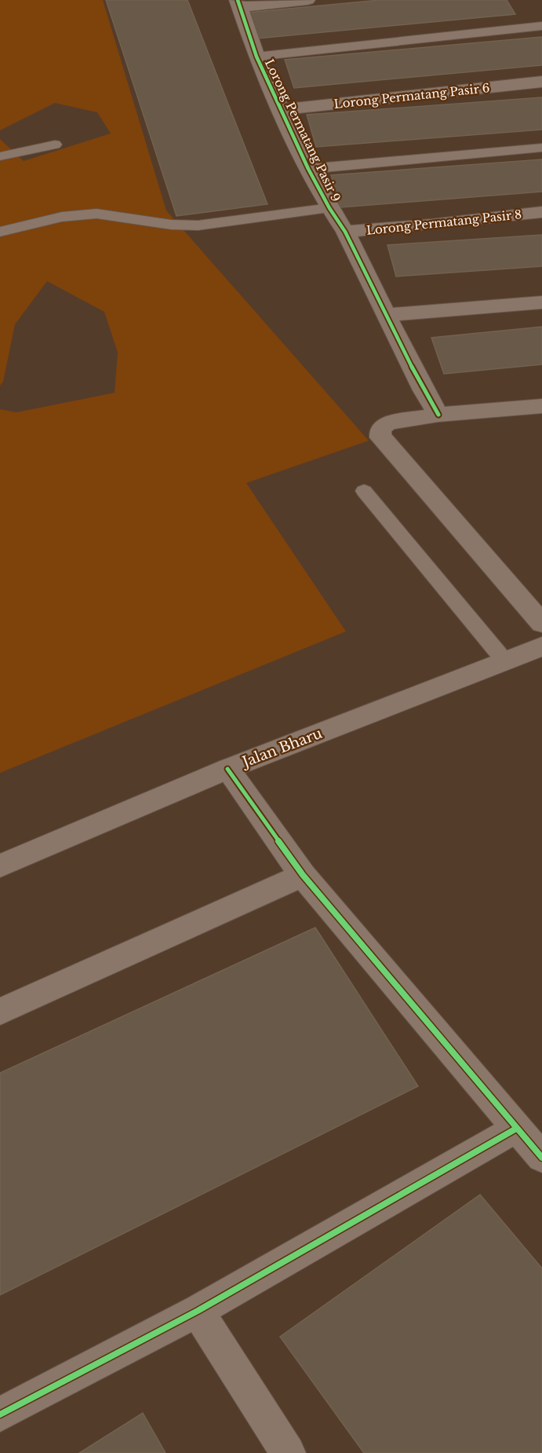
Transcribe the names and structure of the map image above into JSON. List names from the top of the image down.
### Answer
{
  "streets": {
    "street": [
      "Lorong Permatang Pasir 6",
      "Lorong Permatang Pasir 9",
      "Lorong Permatang Pasir 8",
      "Jalan Bharu"
    ]
  },
  "crossings": [
    ["Lorong Permatang Pasir 6", "Lorong Permatang Pasir 9"],
    ["Lorong Permatang Pasir 9", "Lorong Permatang Pasir 8"]
  ]
}
